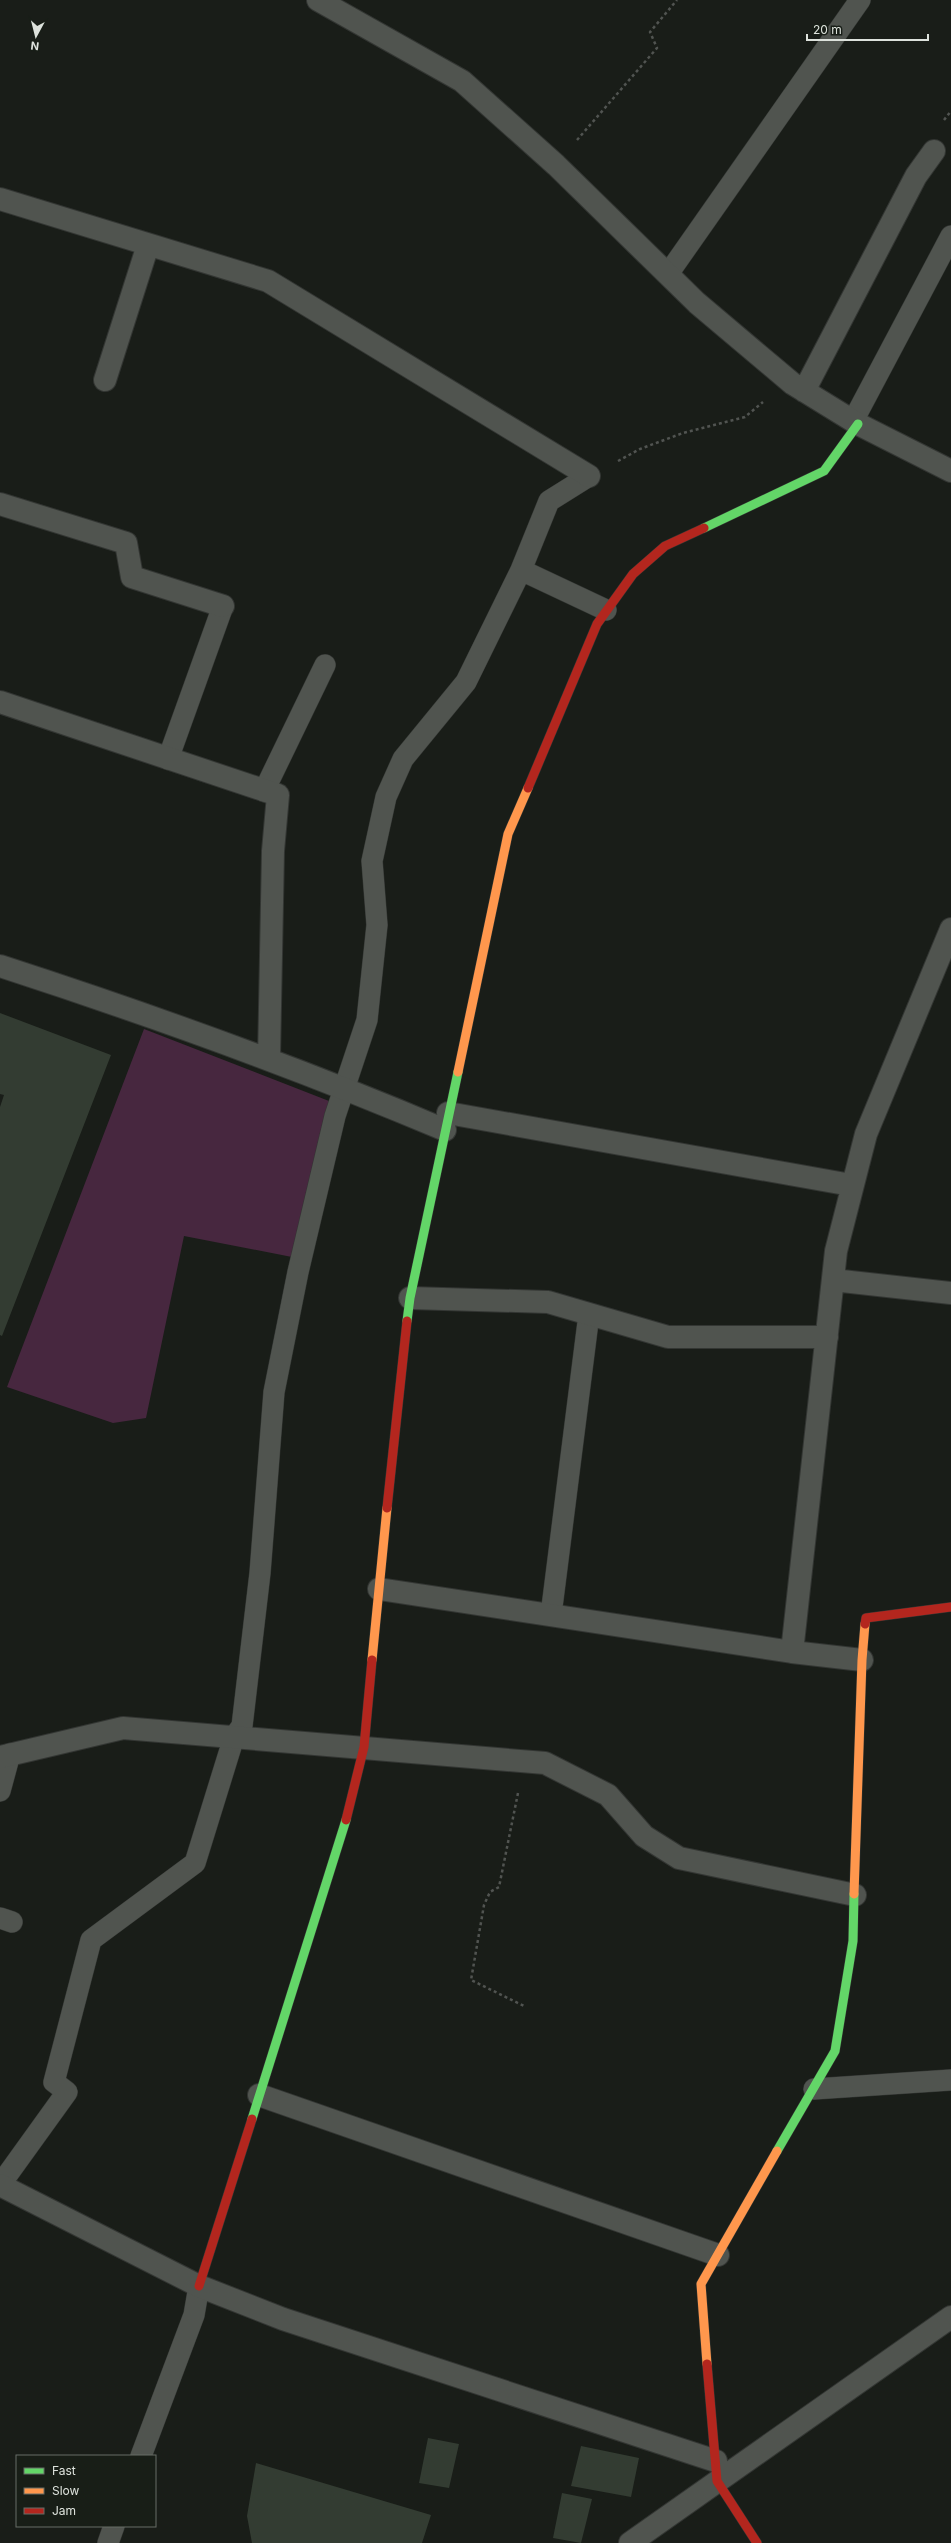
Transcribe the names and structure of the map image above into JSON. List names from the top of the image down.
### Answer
{
  "legend": ["Fast", "Slow", "Jam"],
  "scale_bar": "20 m",
  "north": "bottom"
}
